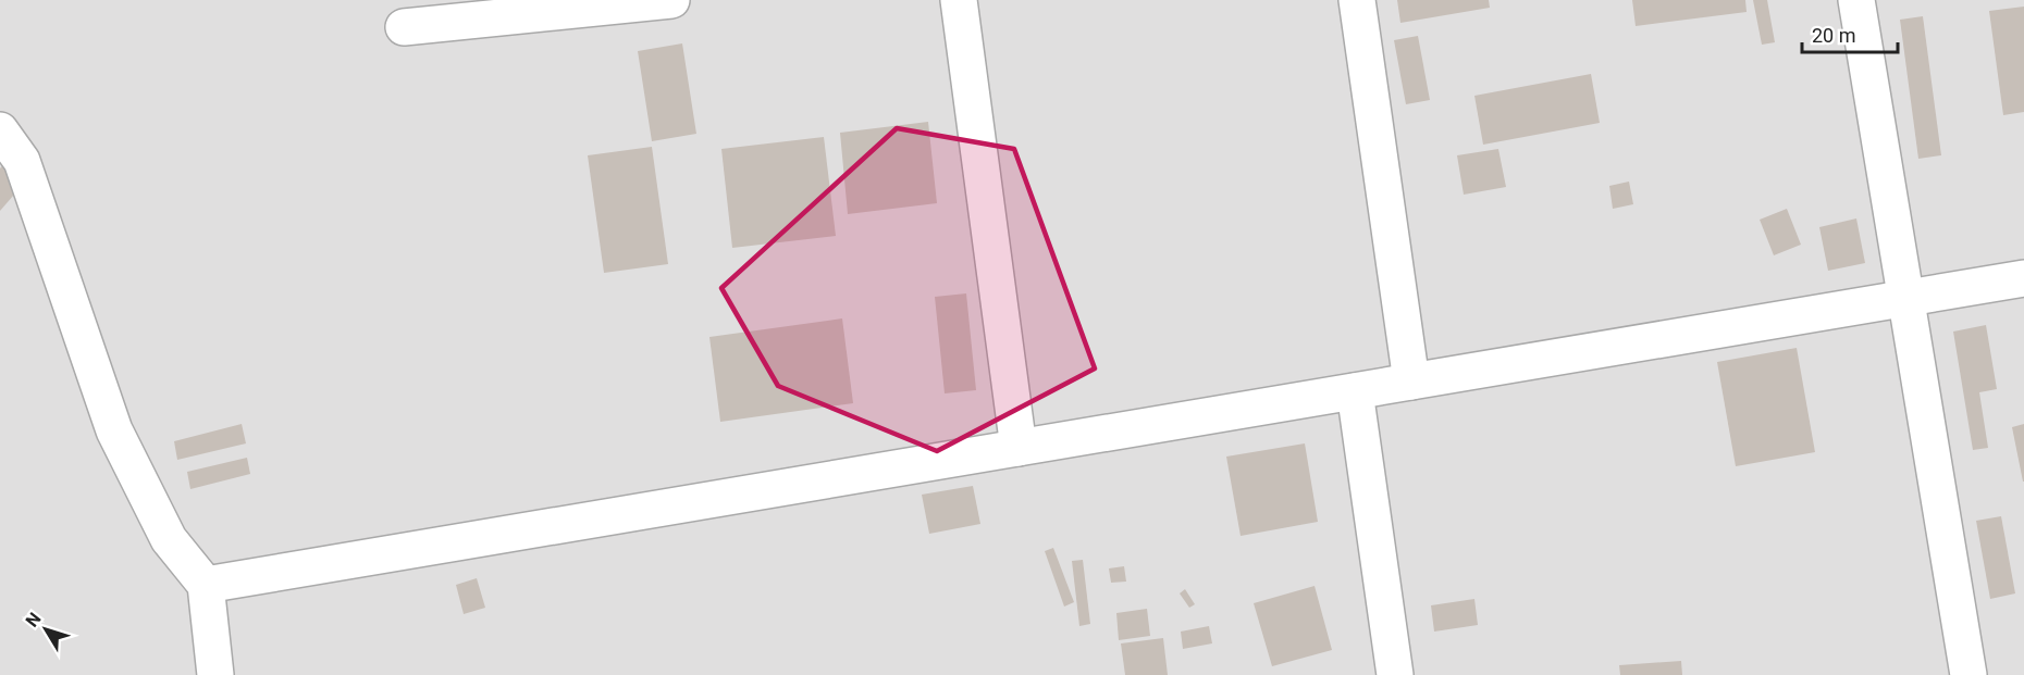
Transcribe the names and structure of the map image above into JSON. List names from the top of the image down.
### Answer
{
  "scale_bar": "20 m",
  "north": "top left"
}
